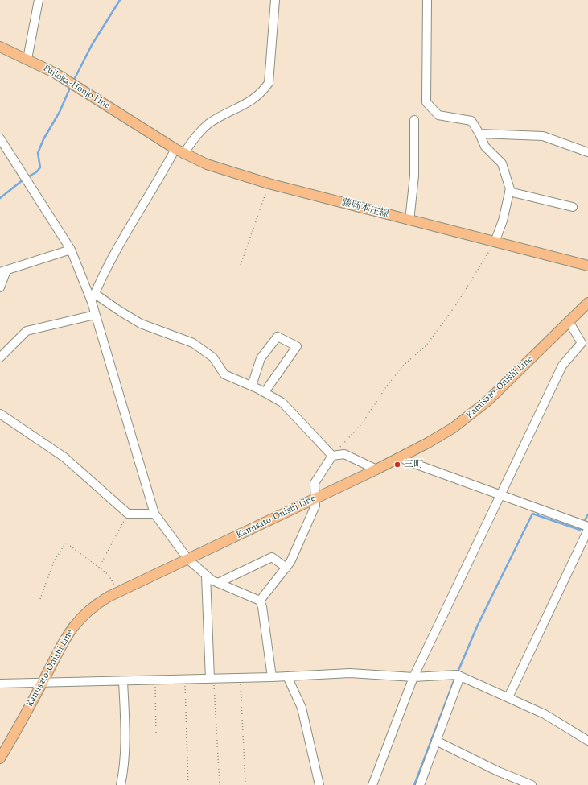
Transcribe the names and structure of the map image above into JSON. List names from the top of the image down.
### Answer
{
  "streets": {
    "main road": ["Fujioka-Honjo Line", "藤岡本庄線", "Kamisato-Onishi Line"]
  },
  "crossings": [
    ["Fujioka-Honjo Line", "藤岡本庄線"]
  ],
  "places": ["三町"]
}
